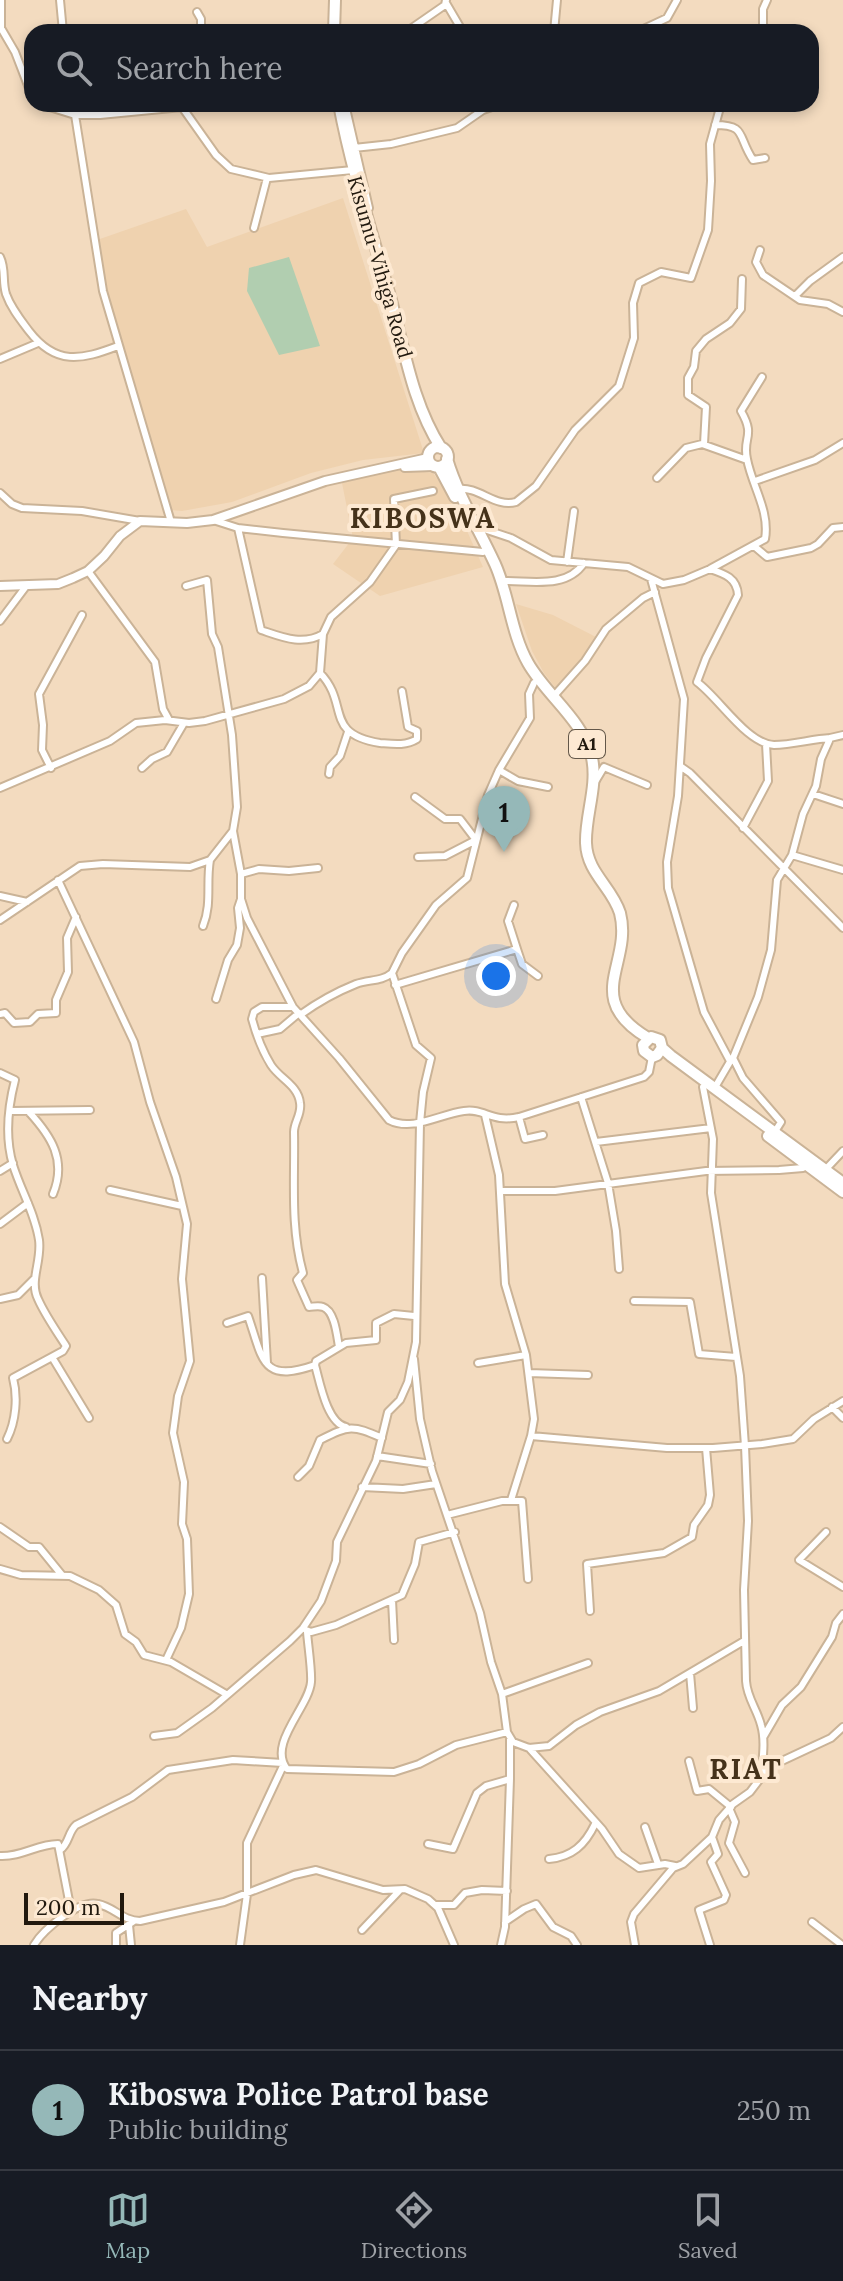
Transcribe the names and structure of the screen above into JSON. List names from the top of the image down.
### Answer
{
  "streets": {
    "highway": ["Kisumu-Vihiga Road", "A1"]
  },
  "crossings": [
    ["Kisumu-Vihiga Road", "A1"]
  ],
  "districts": ["KIBOSWA", "RIAT"],
  "scale_bar": "200 m",
  "page": {
    "search": "Search here",
    "pins": "1",
    "scale": "200 m",
    "heading": "Nearby",
    "list": [
      {
        "mark": "1",
        "name": "Kiboswa Police Patrol base",
        "note": "Public building",
        "value": "250 m"
      }
    ],
    "nav": ["Map", "Directions", "Saved"]
  }
}
